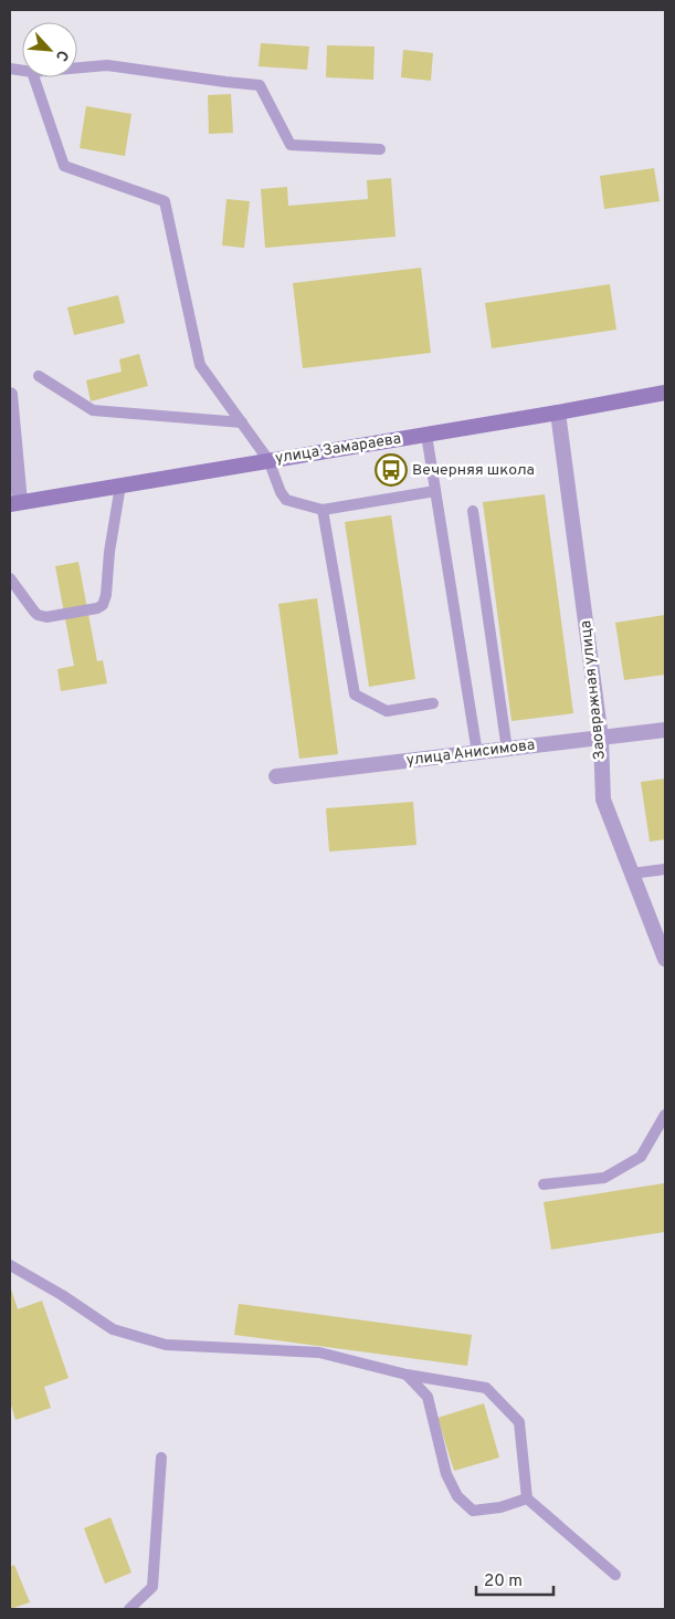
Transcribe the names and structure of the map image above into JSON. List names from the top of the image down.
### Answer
{
  "streets": {
    "main road": ["улица Замараева"],
    "street": ["Заовражная улица", "улица Анисимова"]
  },
  "crossings": [
    ["улица Замараева", "Заовражная улица"],
    ["Заовражная улица", "улица Анисимова"]
  ],
  "places": {
    "bus stop": ["Вечерняя школа"]
  },
  "scale_bar": "20 m",
  "north": "bottom right"
}
